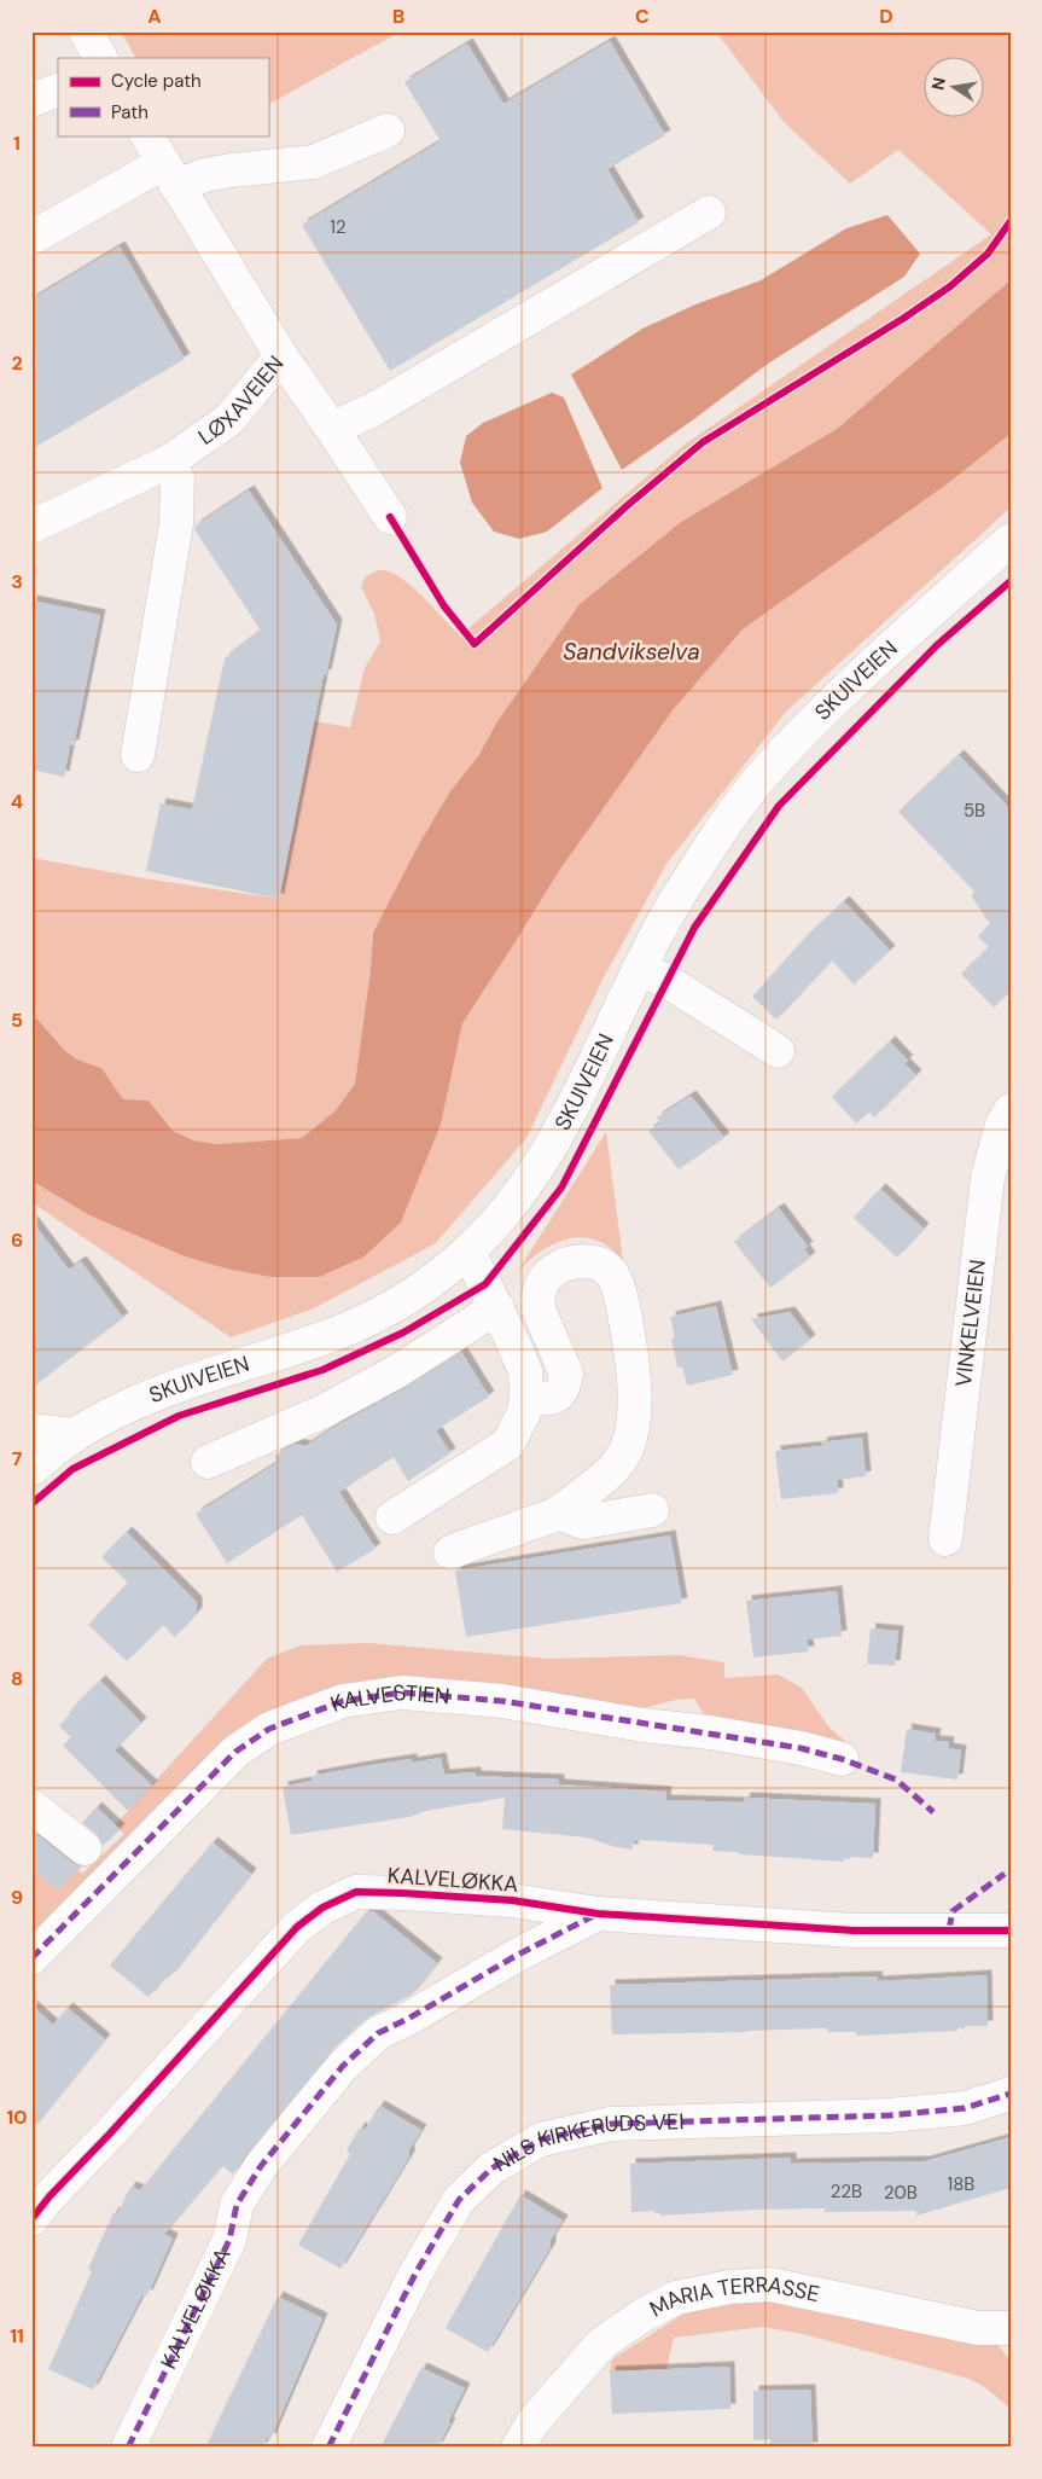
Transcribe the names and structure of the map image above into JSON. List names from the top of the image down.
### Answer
{
  "streets": {
    "street": [
      "LØXAVEIEN",
      "SKUIVEIEN",
      "VINKELVEIEN",
      "KALVESTIEN",
      "KALVELØKKA",
      "NILS KIRKERUDS VEI",
      "MARIA TERRASSE"
    ]
  },
  "water": ["Sandvikselva"],
  "house_numbers": [
    "12",
    "5B",
    "18B",
    "22B",
    "20B"
  ],
  "legend": ["Cycle path", "Path"],
  "north": "left",
  "grid": {
    "columns": [
      "A",
      "B",
      "C",
      "D"
    ],
    "rows": [
      "1",
      "2",
      "3",
      "4",
      "5",
      "6",
      "7",
      "8",
      "9",
      "10",
      "11"
    ]
  }
}
